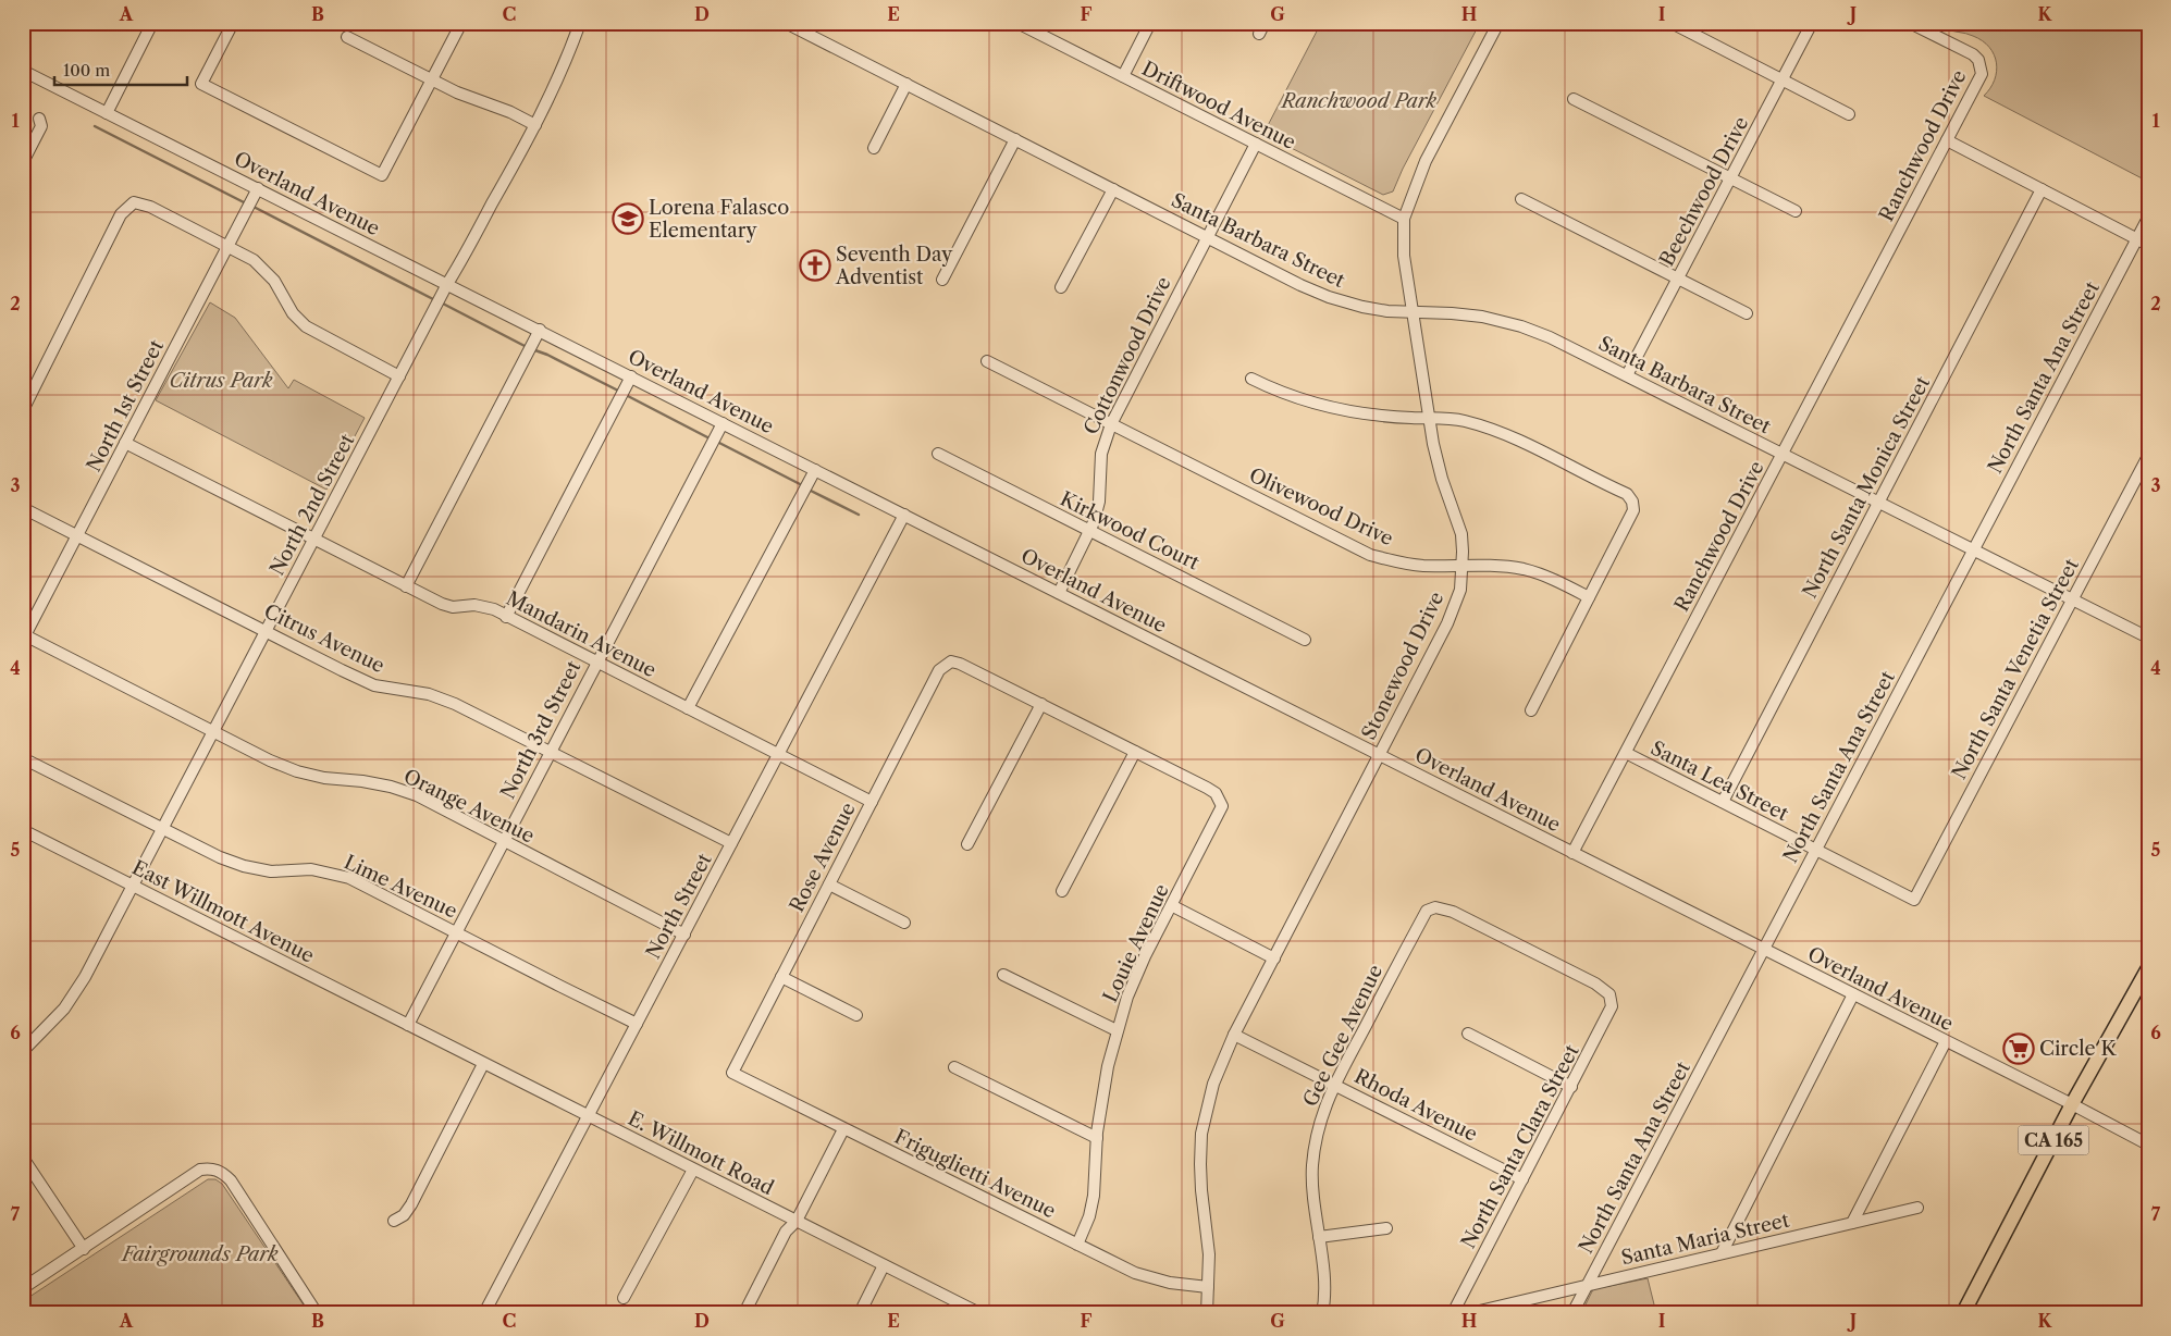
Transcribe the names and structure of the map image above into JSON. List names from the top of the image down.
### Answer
{
  "streets": {
    "main road": ["CA 165"],
    "street": [
      "Driftwood Avenue",
      "Ranchwood Drive",
      "Beechwood Drive",
      "Overland Avenue",
      "Santa Barbara Street",
      "Cottonwood Drive",
      "North Santa Ana Street",
      "North 1st Street",
      "North Santa Monica Street",
      "North 2nd Street",
      "Olivewood Drive",
      "Kirkwood Court",
      "Mandarin Avenue",
      "Citrus Avenue",
      "Stonewood Drive",
      "North Santa Venetia Street",
      "North 3rd Street",
      "Santa Lea Street",
      "Orange Avenue",
      "Rose Avenue",
      "Lime Avenue",
      "North Street",
      "East Willmott Avenue",
      "Louie Avenue",
      "Gee Gee Avenue",
      "Rhoda Avenue",
      "North Santa Clara Street",
      "E. Willmott Road",
      "Friguglietti Avenue",
      "Santa Maria Street"
    ]
  },
  "crossings": [
    ["Driftwood Avenue", "Cottonwood Drive"],
    ["Driftwood Avenue", "Stonewood Drive"],
    ["Ranchwood Drive", "Overland Avenue"],
    ["Ranchwood Drive", "Santa Barbara Street"],
    ["Ranchwood Drive", "Santa Lea Street"],
    ["Beechwood Drive", "Santa Barbara Street"],
    ["Overland Avenue", "Cottonwood Drive"],
    ["Overland Avenue", "North Santa Ana Street"],
    ["Overland Avenue", "North 1st Street"],
    ["Overland Avenue", "North 2nd Street"],
    ["Overland Avenue", "Stonewood Drive"],
    ["Overland Avenue", "North 3rd Street"],
    ["Overland Avenue", "North Street"],
    ["Overland Avenue", "CA 165"],
    ["Santa Barbara Street", "Cottonwood Drive"],
    ["Santa Barbara Street", "North Santa Ana Street"],
    ["Santa Barbara Street", "North Santa Monica Street"],
    ["Santa Barbara Street", "Stonewood Drive"],
    ["Santa Barbara Street", "North Santa Venetia Street"],
    ["Cottonwood Drive", "Olivewood Drive"],
    ["Cottonwood Drive", "Kirkwood Court"],
    ["North Santa Ana Street", "Santa Lea Street"],
    ["North Santa Ana Street", "Santa Maria Street"],
    ["North 1st Street", "Mandarin Avenue"],
    ["North 1st Street", "Citrus Avenue"],
    ["North 1st Street", "Orange Avenue"],
    ["North Santa Monica Street", "Santa Lea Street"],
    ["North 2nd Street", "Mandarin Avenue"],
    ["North 2nd Street", "Citrus Avenue"],
    ["North 2nd Street", "Orange Avenue"],
    ["North 2nd Street", "Lime Avenue"],
    ["North 2nd Street", "East Willmott Avenue"],
    ["Olivewood Drive", "Stonewood Drive"],
    ["Mandarin Avenue", "North 3rd Street"],
    ["Mandarin Avenue", "Rose Avenue"],
    ["Mandarin Avenue", "North Street"],
    ["Citrus Avenue", "North 3rd Street"],
    ["Citrus Avenue", "North Street"],
    ["Stonewood Drive", "Rhoda Avenue"],
    ["Stonewood Drive", "Friguglietti Avenue"],
    ["North Santa Venetia Street", "Santa Lea Street"],
    ["North 3rd Street", "Orange Avenue"],
    ["North 3rd Street", "Lime Avenue"],
    ["North 3rd Street", "East Willmott Avenue"],
    ["North 3rd Street", "E. Willmott Road"],
    ["Orange Avenue", "North Street"],
    ["Rose Avenue", "Friguglietti Avenue"],
    ["Lime Avenue", "North Street"],
    ["North Street", "E. Willmott Road"],
    ["East Willmott Avenue", "E. Willmott Road"],
    ["Louie Avenue", "Friguglietti Avenue"],
    ["Gee Gee Avenue", "Rhoda Avenue"],
    ["Gee Gee Avenue", "North Santa Clara Street"],
    ["Rhoda Avenue", "North Santa Clara Street"]
  ],
  "parks": ["Ranchwood Park", "Citrus Park", "Fairgrounds Park"],
  "places": {
    "school or university": ["Lorena Falasco Elementary"],
    "church": ["Seventh Day Adventist"],
    "supermarket": ["Circle K"]
  },
  "scale_bar": "100 m",
  "grid": {
    "columns": [
      "A",
      "B",
      "C",
      "D",
      "E",
      "F",
      "G",
      "H",
      "I",
      "J",
      "K"
    ],
    "rows": [
      "1",
      "2",
      "3",
      "4",
      "5",
      "6",
      "7"
    ]
  }
}
